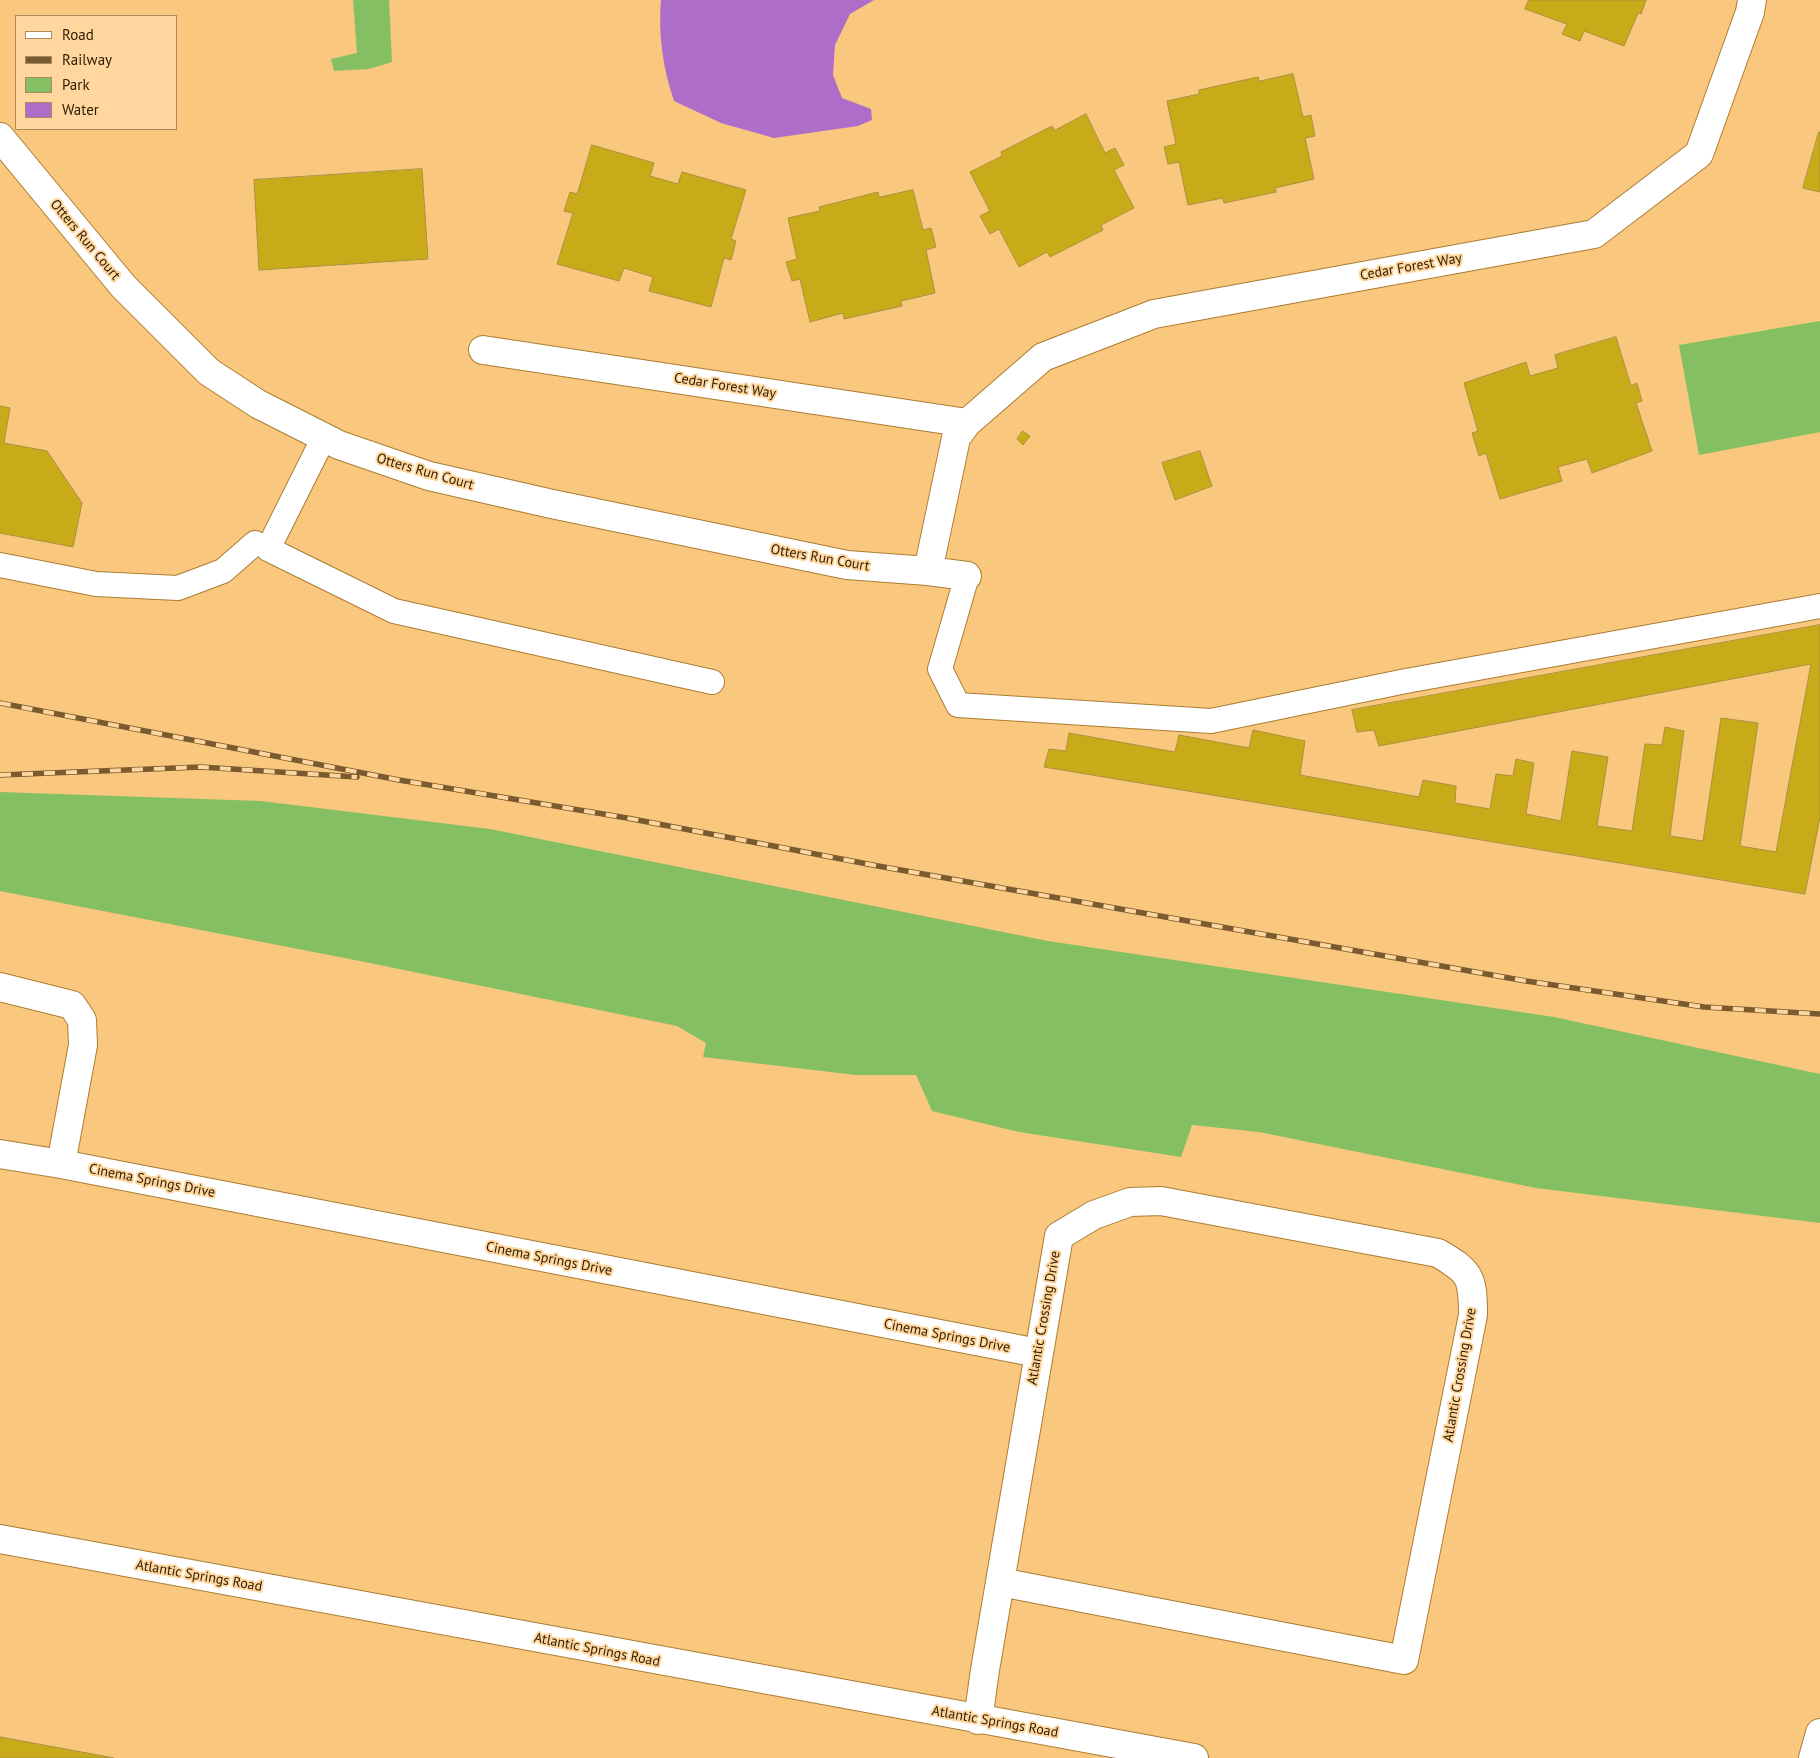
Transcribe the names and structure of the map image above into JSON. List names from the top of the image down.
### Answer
{
  "streets": {
    "street": [
      "Otters Run Court",
      "Cedar Forest Way",
      "Cinema Springs Drive",
      "Atlantic Crossing Drive",
      "Atlantic Springs Road"
    ]
  },
  "crossings": [
    ["Otters Run Court", "Cedar Forest Way"],
    ["Cinema Springs Drive", "Atlantic Crossing Drive"],
    ["Atlantic Crossing Drive", "Atlantic Springs Road"]
  ],
  "legend": [
    "Road",
    "Railway",
    "Park",
    "Water"
  ]
}
